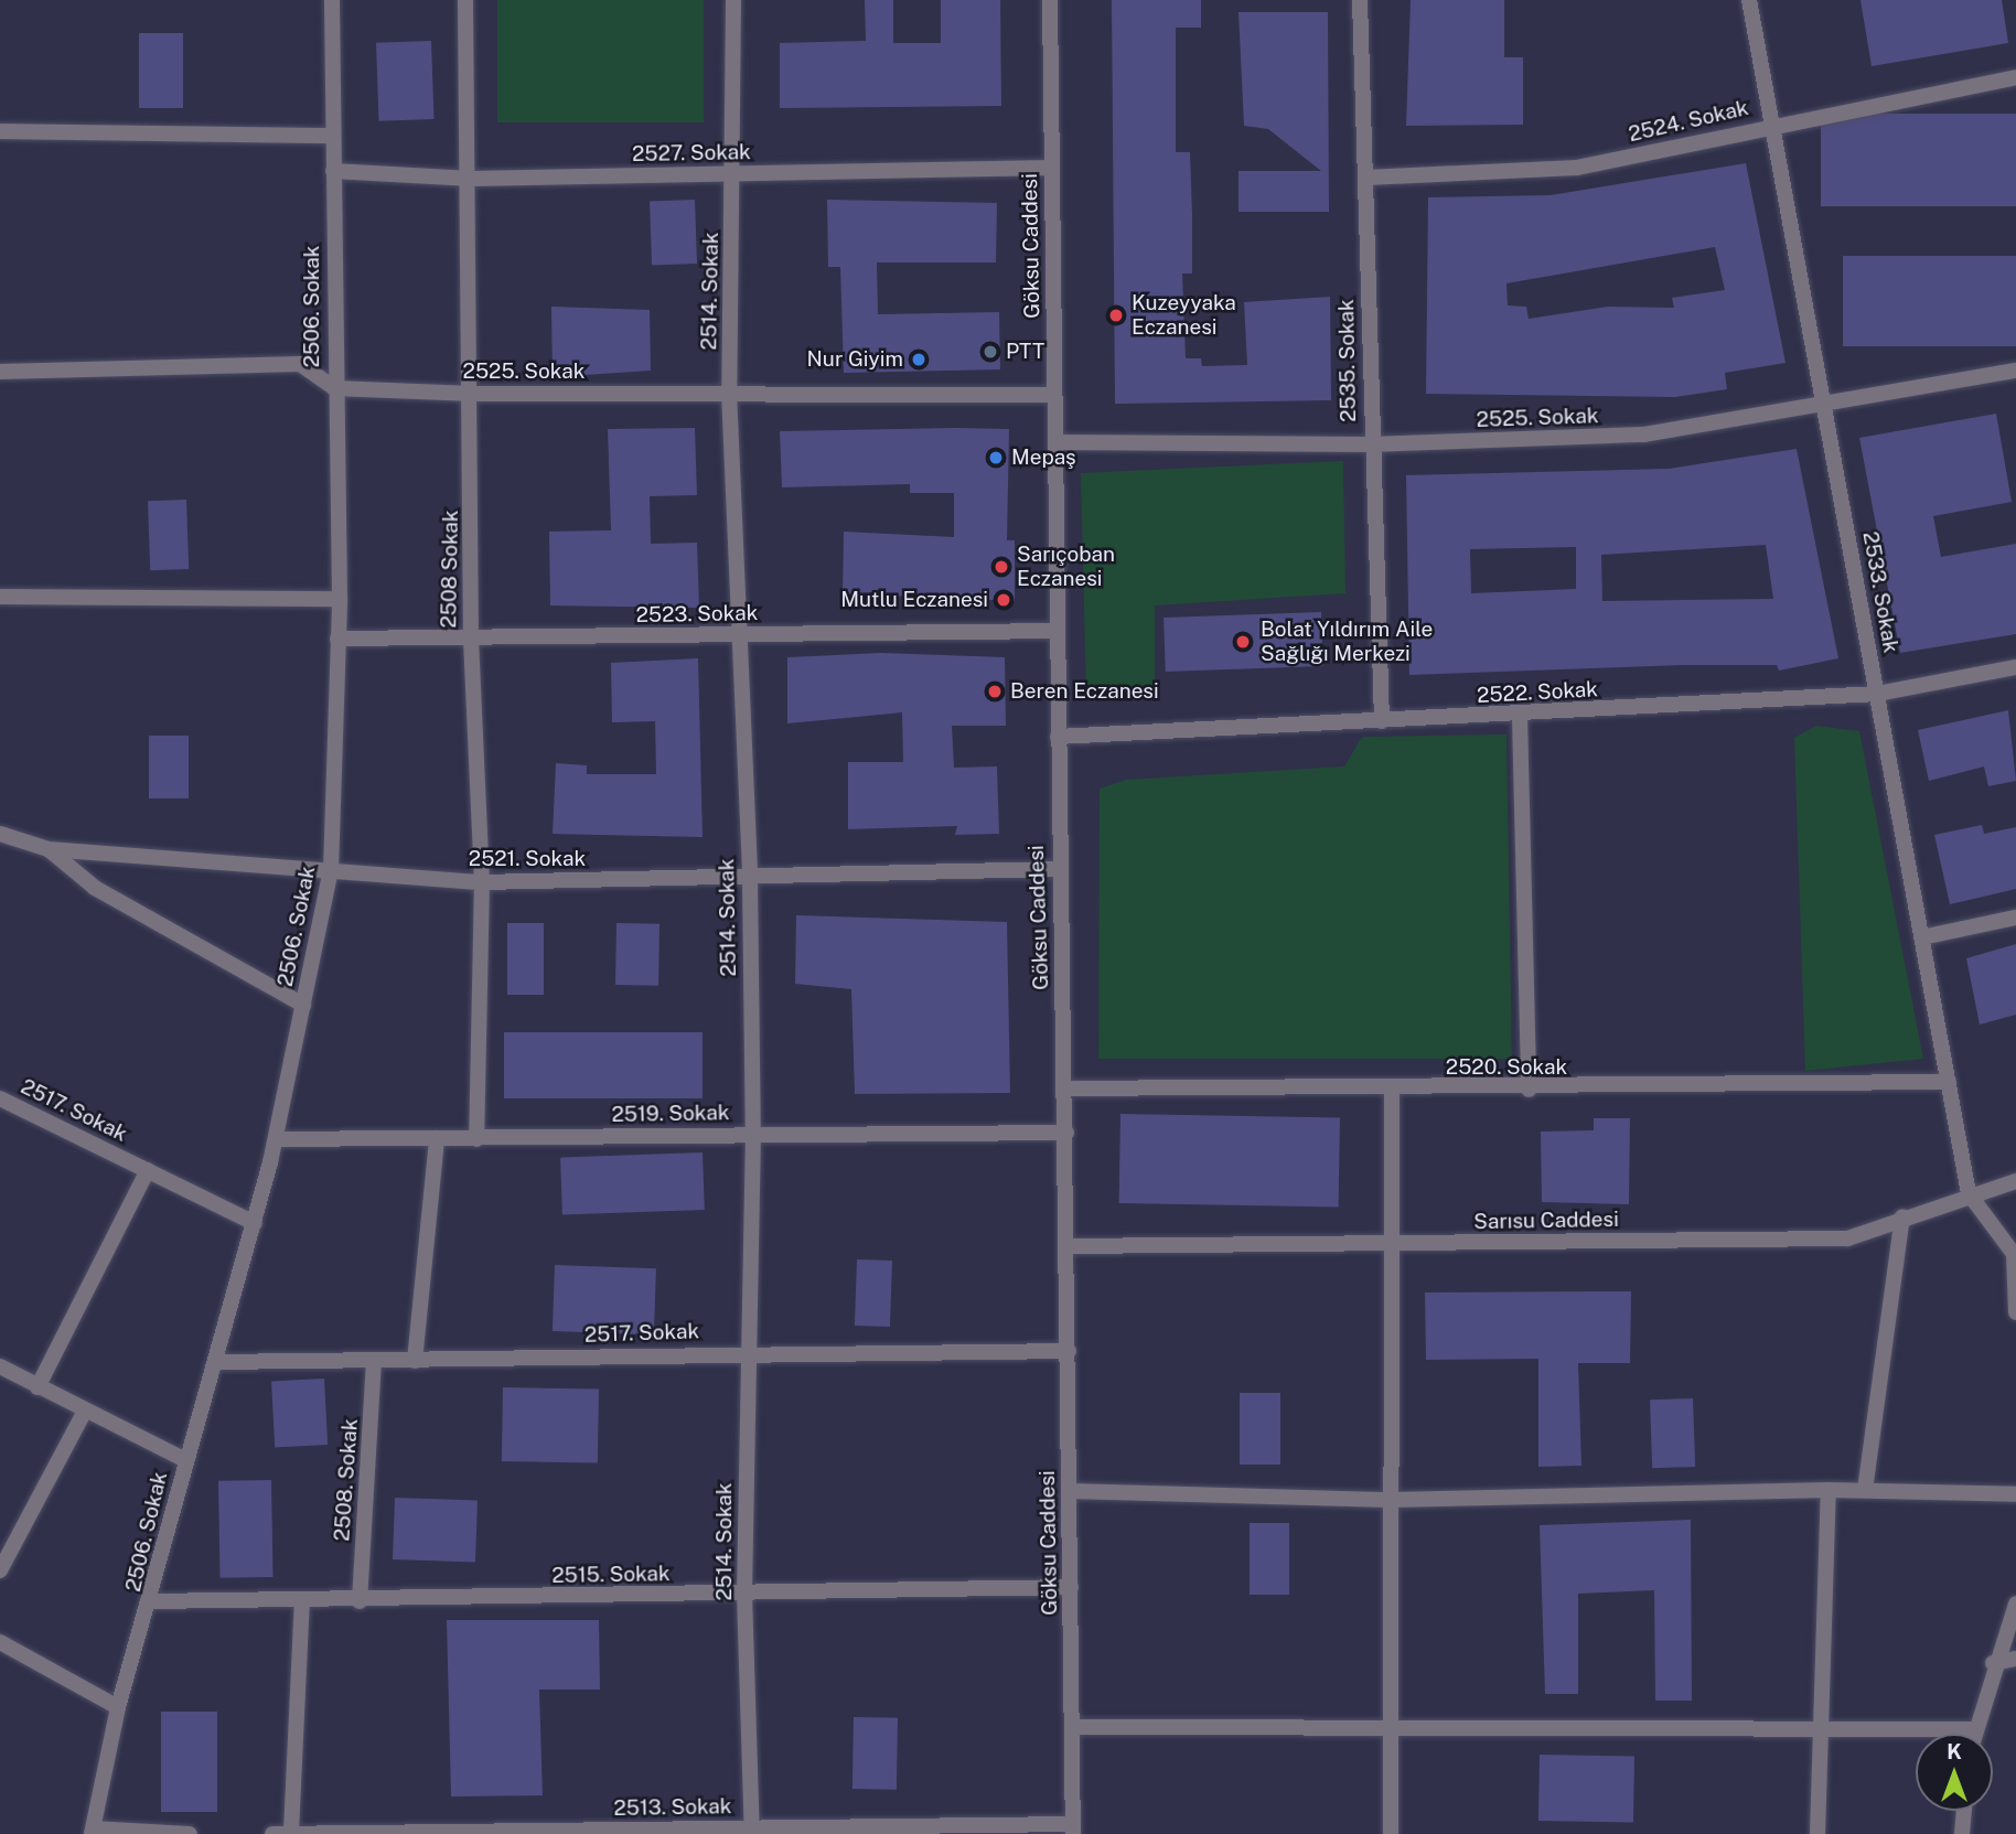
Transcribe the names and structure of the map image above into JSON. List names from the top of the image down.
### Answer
{
  "streets": {
    "street": [
      "2524. Sokak",
      "2527. Sokak",
      "Göksu Caddesi",
      "2514. Sokak",
      "2506. Sokak",
      "2535. Sokak",
      "2525. Sokak",
      "2508 Sokak",
      "2533. Sokak",
      "2523. Sokak",
      "2522. Sokak",
      "2521. Sokak",
      "2520. Sokak",
      "2517. Sokak",
      "2519. Sokak",
      "Sarısu Caddesi",
      "2508. Sokak",
      "2515. Sokak",
      "2513. Sokak"
    ]
  },
  "crossings": [
    ["2524. Sokak", "2535. Sokak"],
    ["2524. Sokak", "2533. Sokak"],
    ["2527. Sokak", "Göksu Caddesi"],
    ["2527. Sokak", "2514. Sokak"],
    ["2527. Sokak", "2506. Sokak"],
    ["2527. Sokak", "2508 Sokak"],
    ["Göksu Caddesi", "2525. Sokak"],
    ["Göksu Caddesi", "2523. Sokak"],
    ["Göksu Caddesi", "2522. Sokak"],
    ["Göksu Caddesi", "2521. Sokak"],
    ["Göksu Caddesi", "2520. Sokak"],
    ["Göksu Caddesi", "2517. Sokak"],
    ["Göksu Caddesi", "2519. Sokak"],
    ["Göksu Caddesi", "Sarısu Caddesi"],
    ["Göksu Caddesi", "2515. Sokak"],
    ["Göksu Caddesi", "2513. Sokak"],
    ["2514. Sokak", "2525. Sokak"],
    ["2514. Sokak", "2523. Sokak"],
    ["2514. Sokak", "2521. Sokak"],
    ["2514. Sokak", "2517. Sokak"],
    ["2514. Sokak", "2519. Sokak"],
    ["2514. Sokak", "2515. Sokak"],
    ["2514. Sokak", "2513. Sokak"],
    ["2506. Sokak", "2525. Sokak"],
    ["2506. Sokak", "2523. Sokak"],
    ["2506. Sokak", "2521. Sokak"],
    ["2506. Sokak", "2517. Sokak"],
    ["2506. Sokak", "2519. Sokak"],
    ["2506. Sokak", "2515. Sokak"],
    ["2535. Sokak", "2525. Sokak"],
    ["2535. Sokak", "2522. Sokak"],
    ["2525. Sokak", "2508 Sokak"],
    ["2525. Sokak", "2533. Sokak"],
    ["2508 Sokak", "2523. Sokak"],
    ["2508 Sokak", "2521. Sokak"],
    ["2508 Sokak", "2519. Sokak"],
    ["2533. Sokak", "2522. Sokak"],
    ["2533. Sokak", "2520. Sokak"],
    ["2533. Sokak", "Sarısu Caddesi"],
    ["2517. Sokak", "2508. Sokak"],
    ["2508. Sokak", "2515. Sokak"]
  ],
  "places": [
    "Kuzeyyaka Eczanesi",
    "PTT",
    "Nur Giyim",
    "Mepaş",
    "Sarıçoban Eczanesi",
    "Mutlu Eczanesi",
    "Bolat Yıldırım Aile Sağlığı Merkezi",
    "Beren Eczanesi"
  ],
  "north": "top"
}
